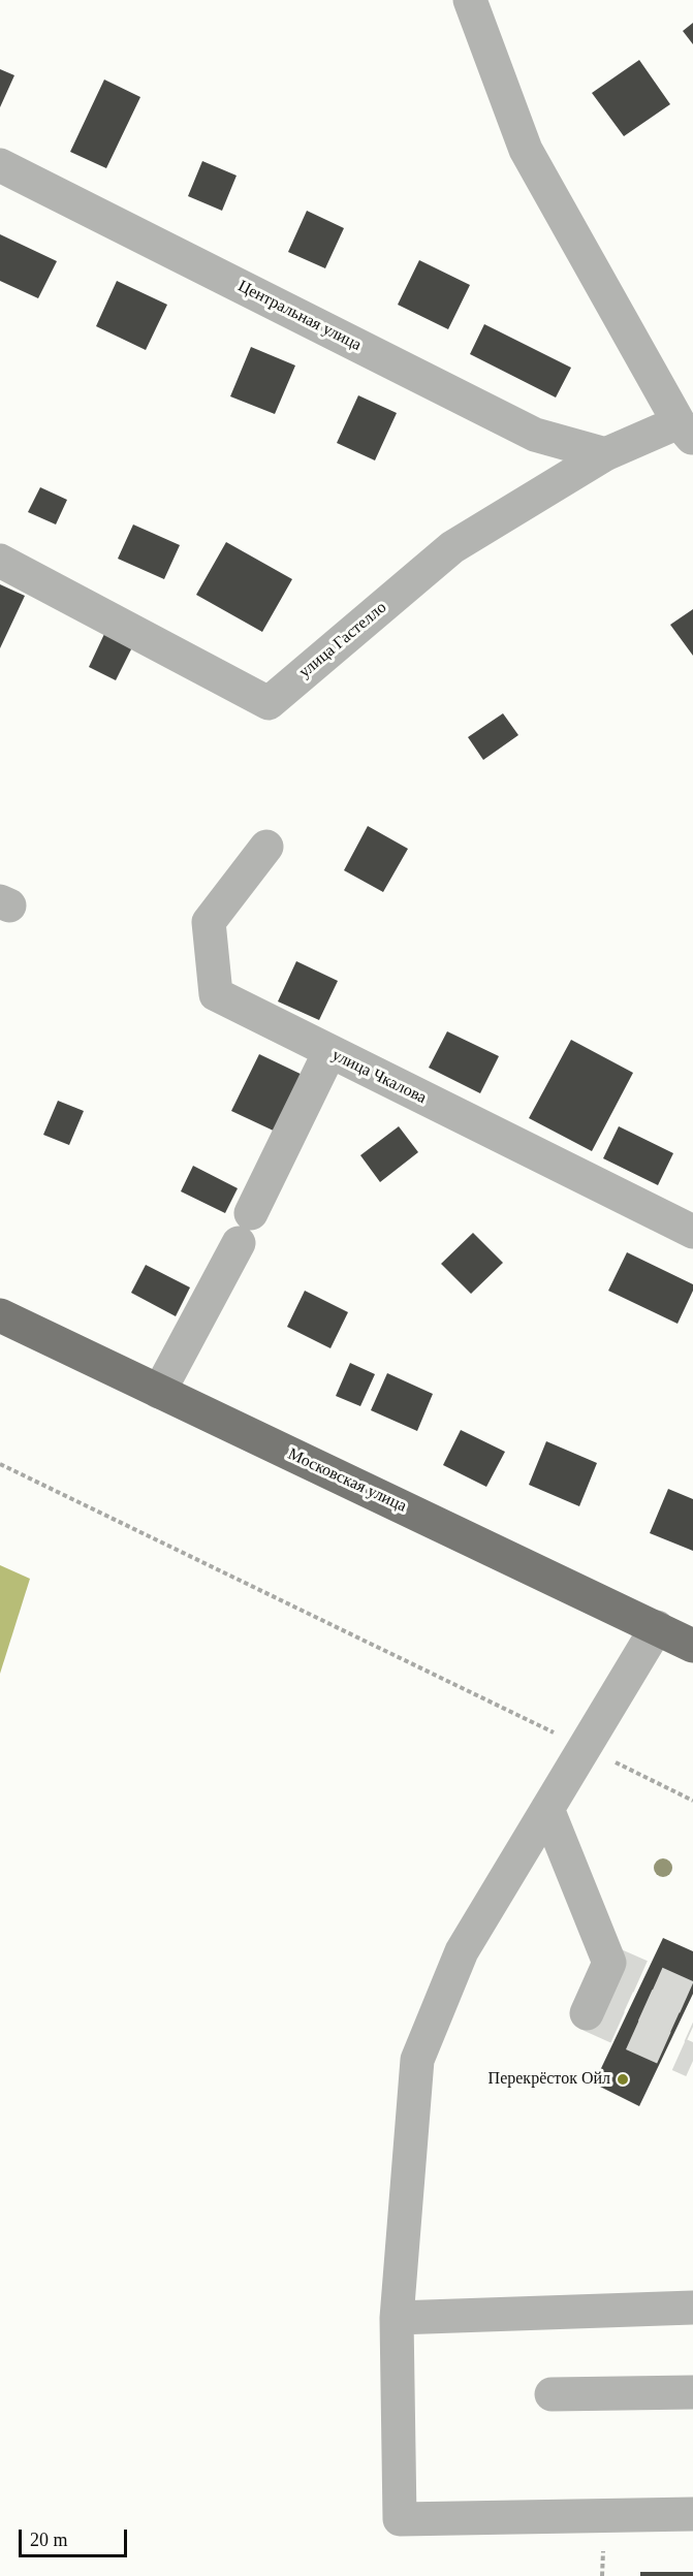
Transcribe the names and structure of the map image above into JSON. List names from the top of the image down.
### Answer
{
  "streets": {
    "main road": ["Московская улица"],
    "street": ["Центральная улица", "улица Гастелло", "улица Чкалова"]
  },
  "crossings": [
    ["Центральная улица", "улица Гастелло"]
  ],
  "places": ["Перекрёсток Ойл"],
  "scale_bar": "20 m"
}
